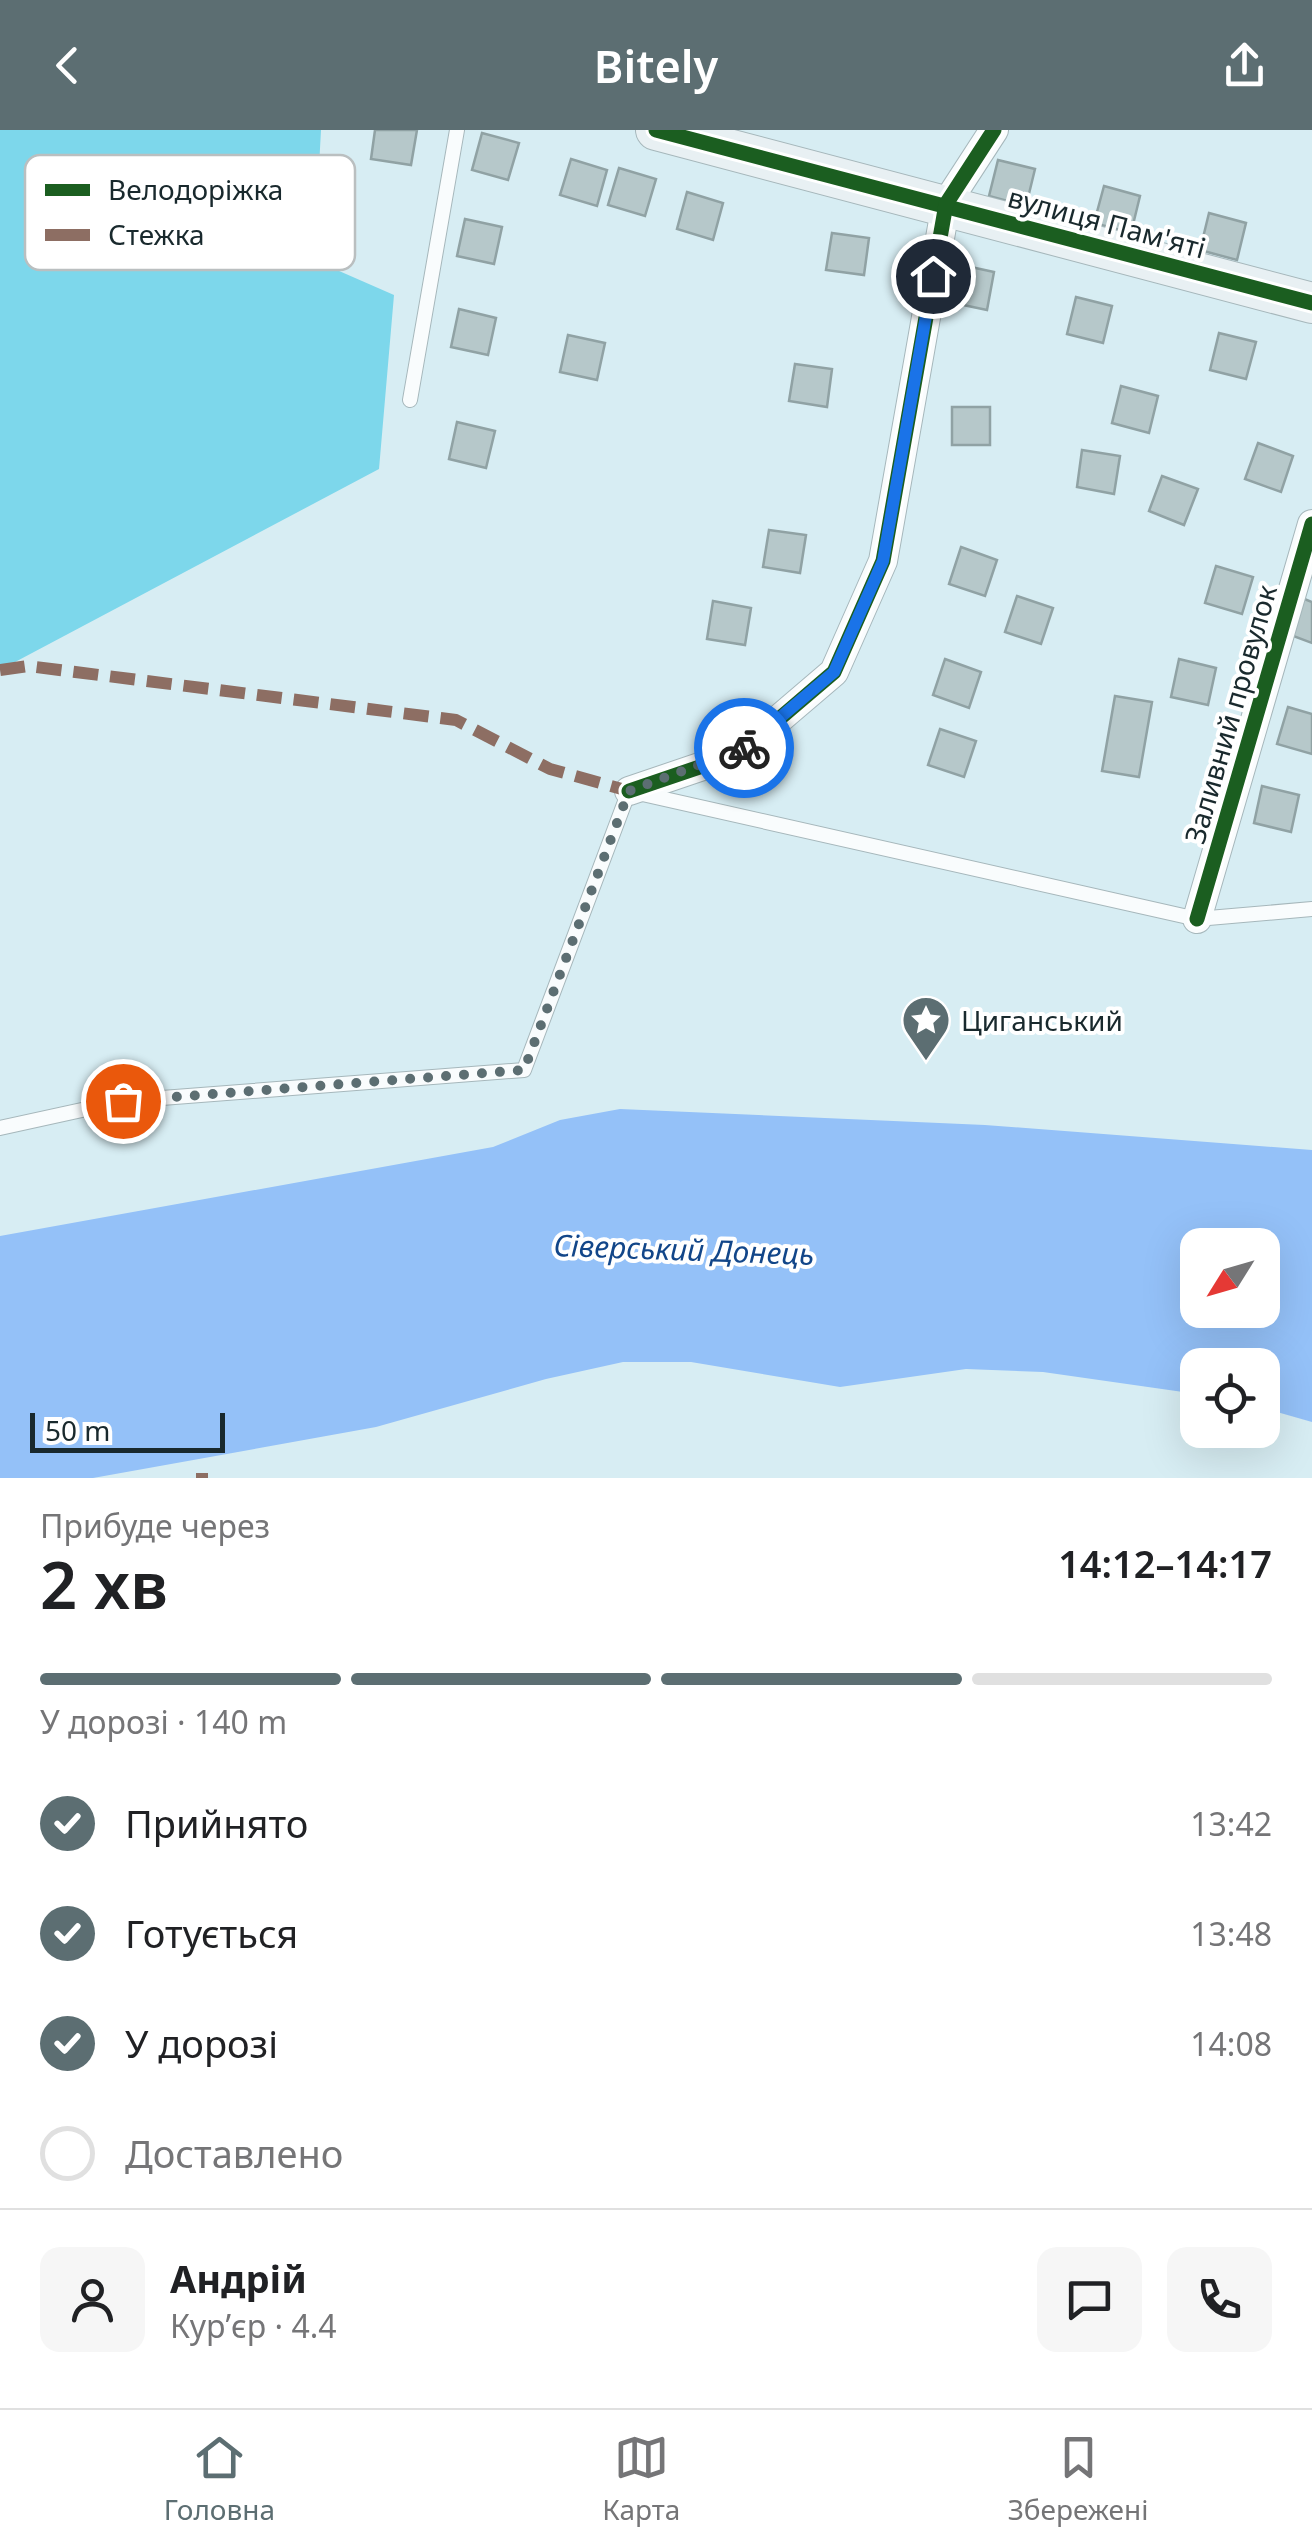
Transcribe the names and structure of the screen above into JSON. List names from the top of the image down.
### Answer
{
  "streets": {
    "street": ["вулиця Пам'яті", "Заливний провулок"]
  },
  "water": ["Сіверський Донець"],
  "places": {
    "place": ["Циганський"]
  },
  "legend": ["Велодоріжка", "Стежка"],
  "scale_bar": "50 m",
  "north": "bottom left",
  "page": {
    "header": "Bitely",
    "scale": "50 m",
    "heading": ["2 хв", "Прибуде через", "14:12–14:17"],
    "panel": ["Андрій", "Кур’єр · 4.4"],
    "bar": "У дорозі · 140 m",
    "list": [
      ["Прийнято", "13:42"],
      ["Готується", "13:48"],
      ["У дорозі", "14:08"],
      "Доставлено"
    ],
    "tabs": ["Головна", "Карта", "Збережені"]
  }
}
